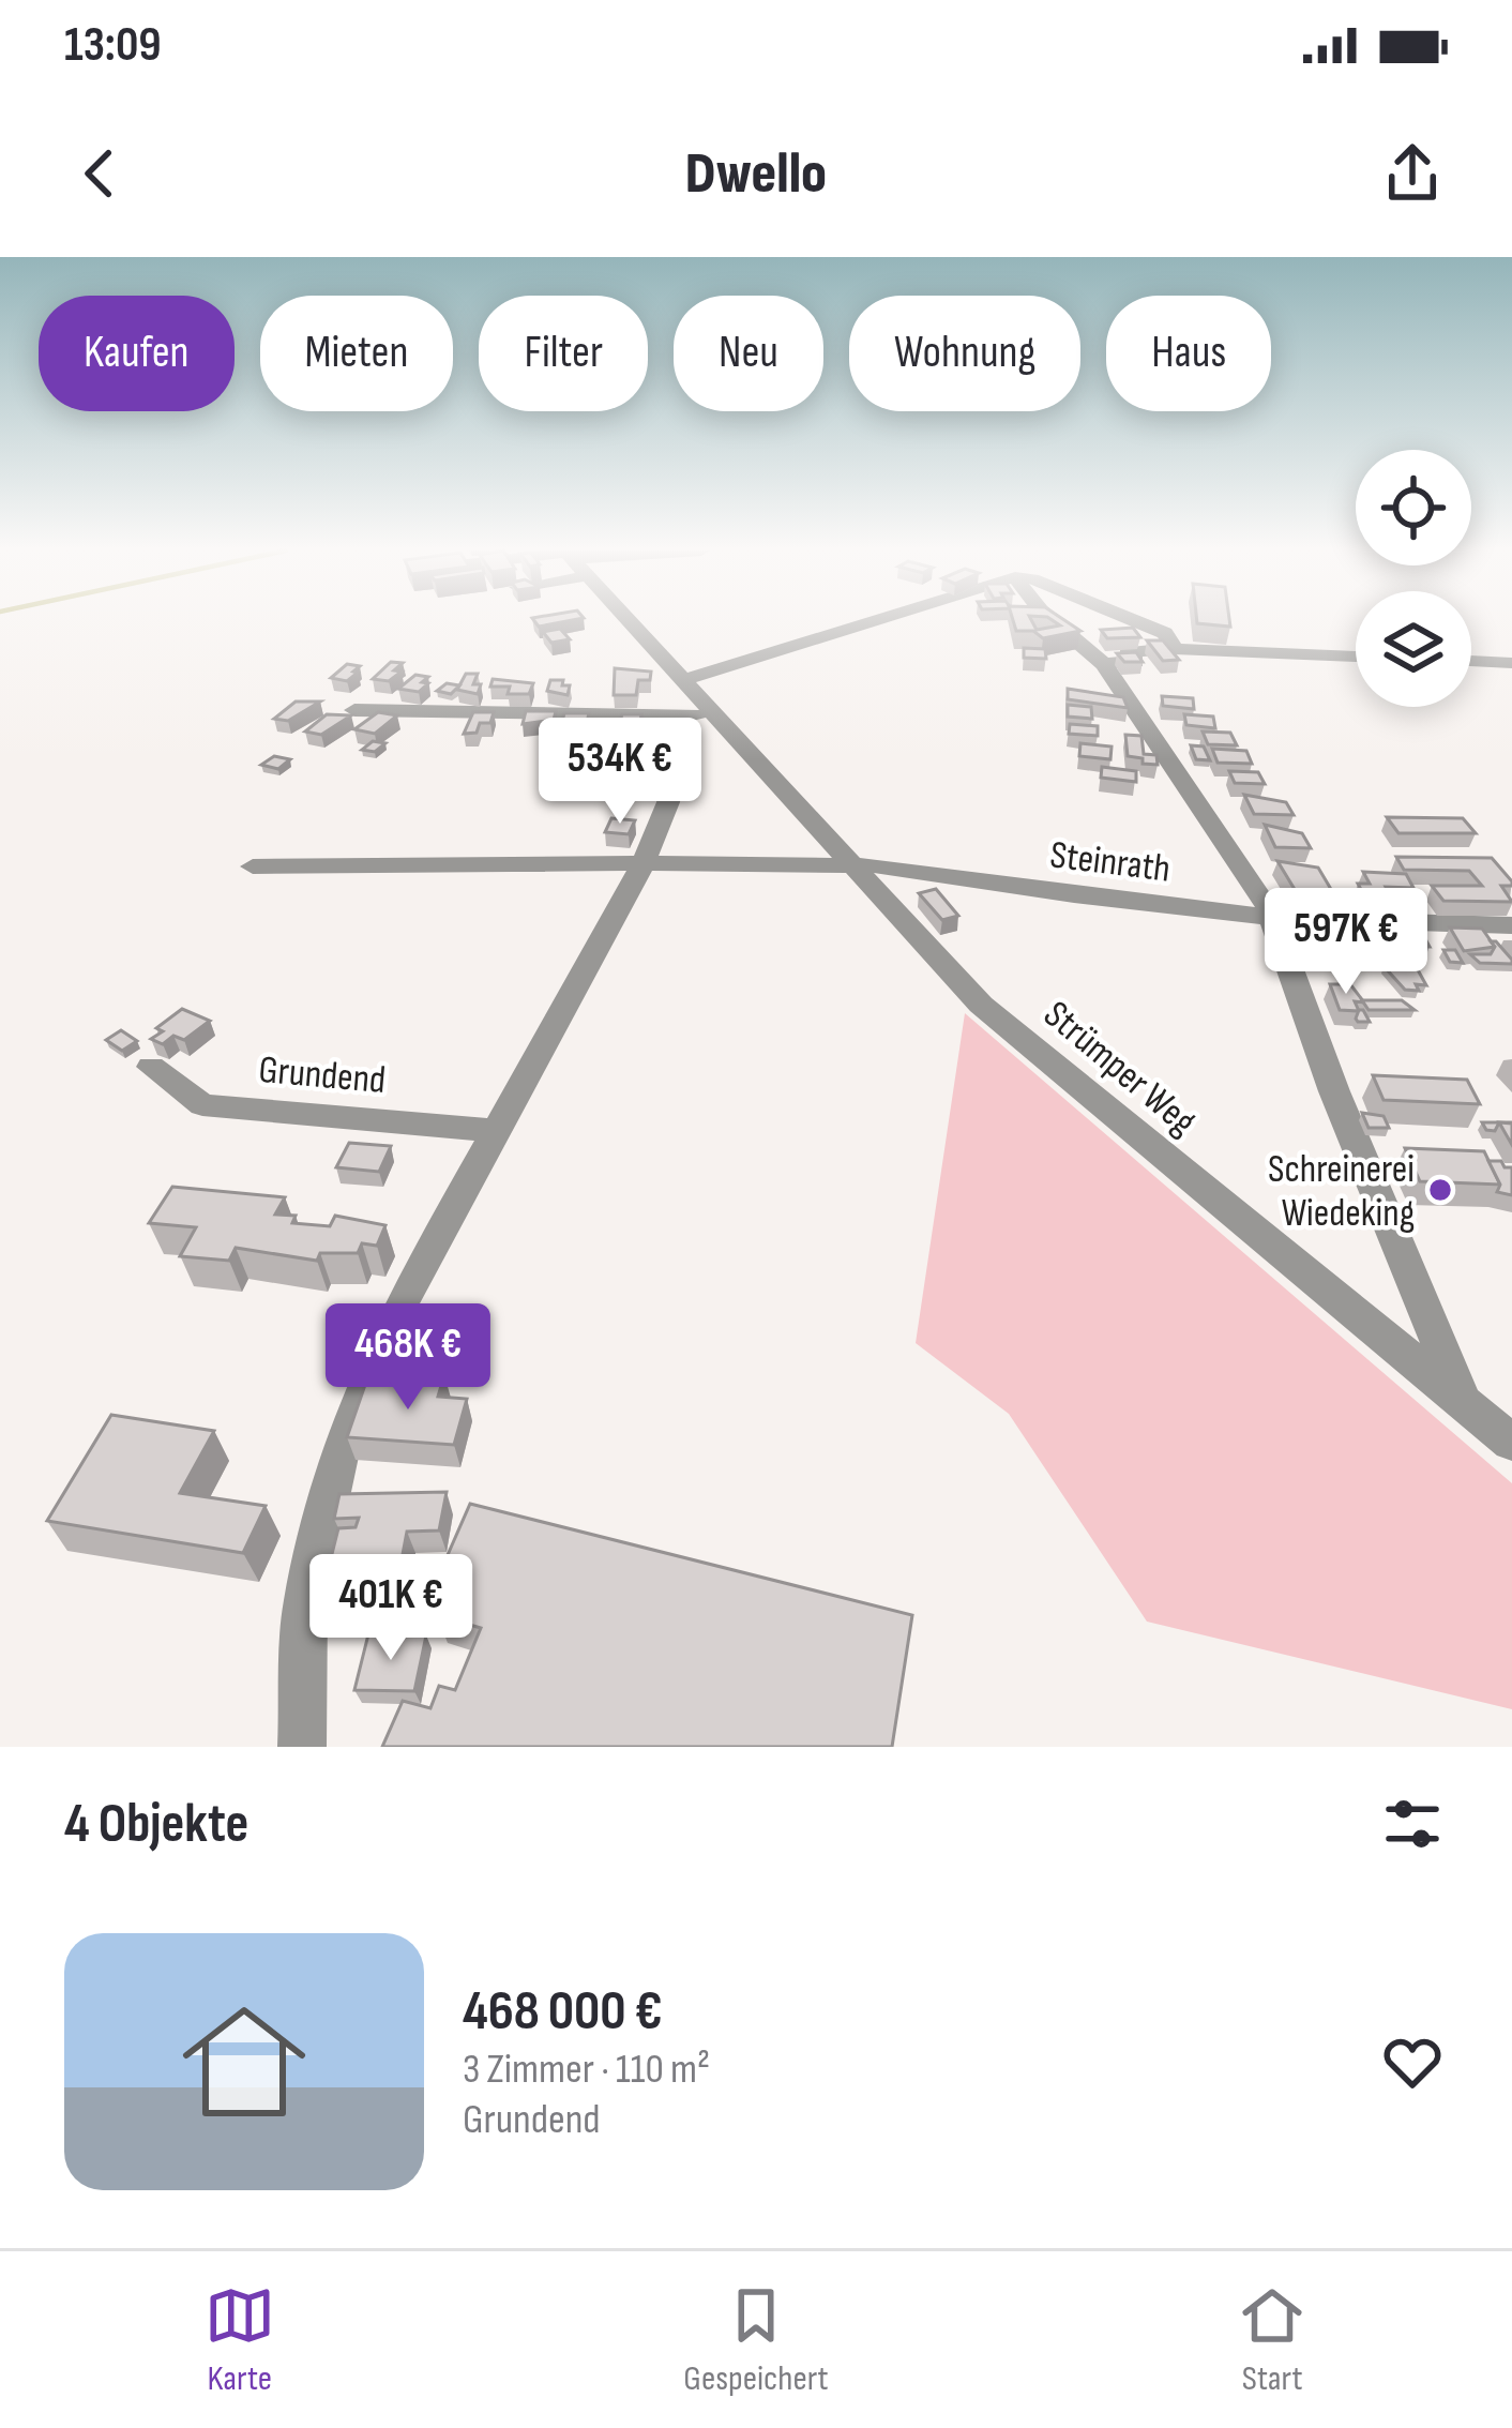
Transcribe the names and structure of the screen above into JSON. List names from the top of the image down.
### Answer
{
  "streets": {
    "street": ["Steinrath", "Strümper Weg", "Grundend"]
  },
  "crossings": [
    ["Steinrath", "Strümper Weg"]
  ],
  "places": ["Schreinerei Wiedeking"],
  "page": {
    "status": "13:09",
    "header": "Dwello",
    "chip": [
      "Kaufen",
      "Mieten",
      "Filter",
      "Neu",
      "Wohnung",
      "Haus"
    ],
    "price": [
      "534K €",
      "597K €",
      "468K €",
      "401K €"
    ],
    "heading": "4 Objekte",
    "list": [
      {
        "name": "468 000 €",
        "note": "3 Zimmer · 110 m² · Grundend"
      }
    ],
    "tabs": ["Karte", "Gespeichert", "Start"]
  }
}
